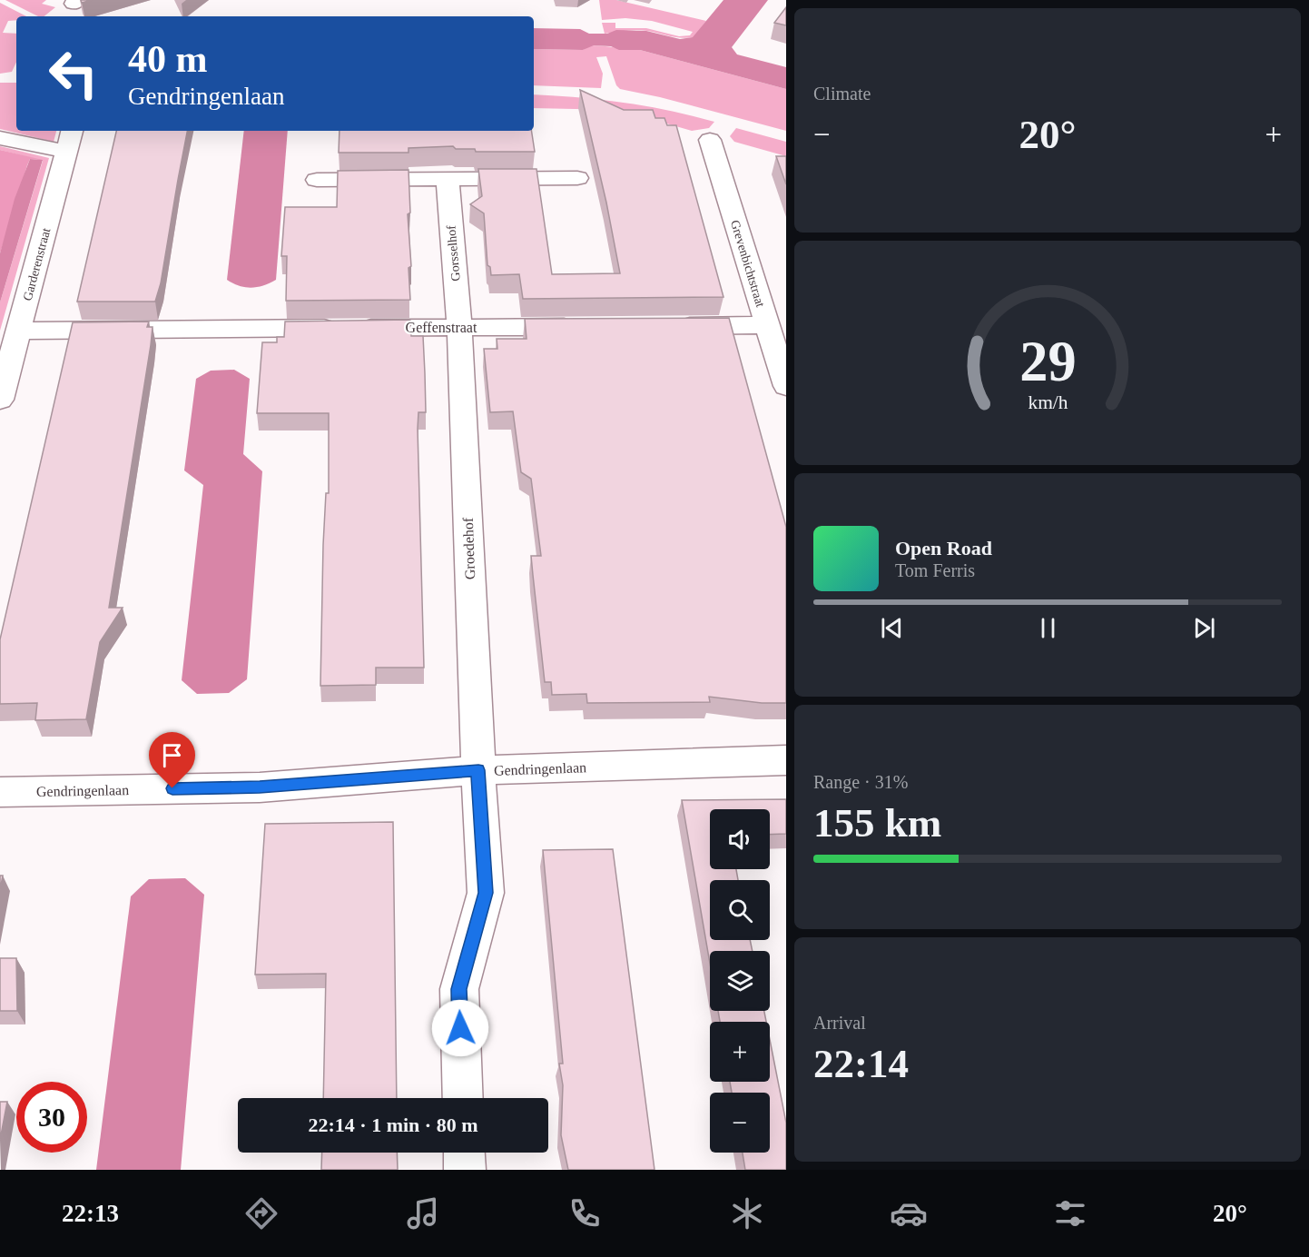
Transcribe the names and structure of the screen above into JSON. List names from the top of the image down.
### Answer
{
  "streets": {
    "street": [
      "Gorsselhof",
      "Grevenbichtstraat",
      "Garderenstraat",
      "Geffenstraat",
      "Groedehof",
      "Gendringenlaan"
    ]
  },
  "crossings": [
    ["Gorsselhof", "Geffenstraat"],
    ["Gorsselhof", "Groedehof"],
    ["Garderenstraat", "Geffenstraat"],
    ["Geffenstraat", "Groedehof"],
    ["Groedehof", "Gendringenlaan"]
  ],
  "page": {
    "tile": [
      "Climate",
      ["Range · 31%", "155 km"],
      ["Arrival", "22:14"]
    ],
    "turn": ["40 m", "Gendringenlaan"],
    "heat": ["−", "20°", "+"],
    "song": ["Open Road", "Tom Ferris"],
    "map_buttons": ["+", "−"],
    "limit": "30",
    "trip": "22:14 · 1 min · 80 m",
    "tabs": ["22:13", "20°"],
    "gauge": ["29", "km/h"]
  }
}
